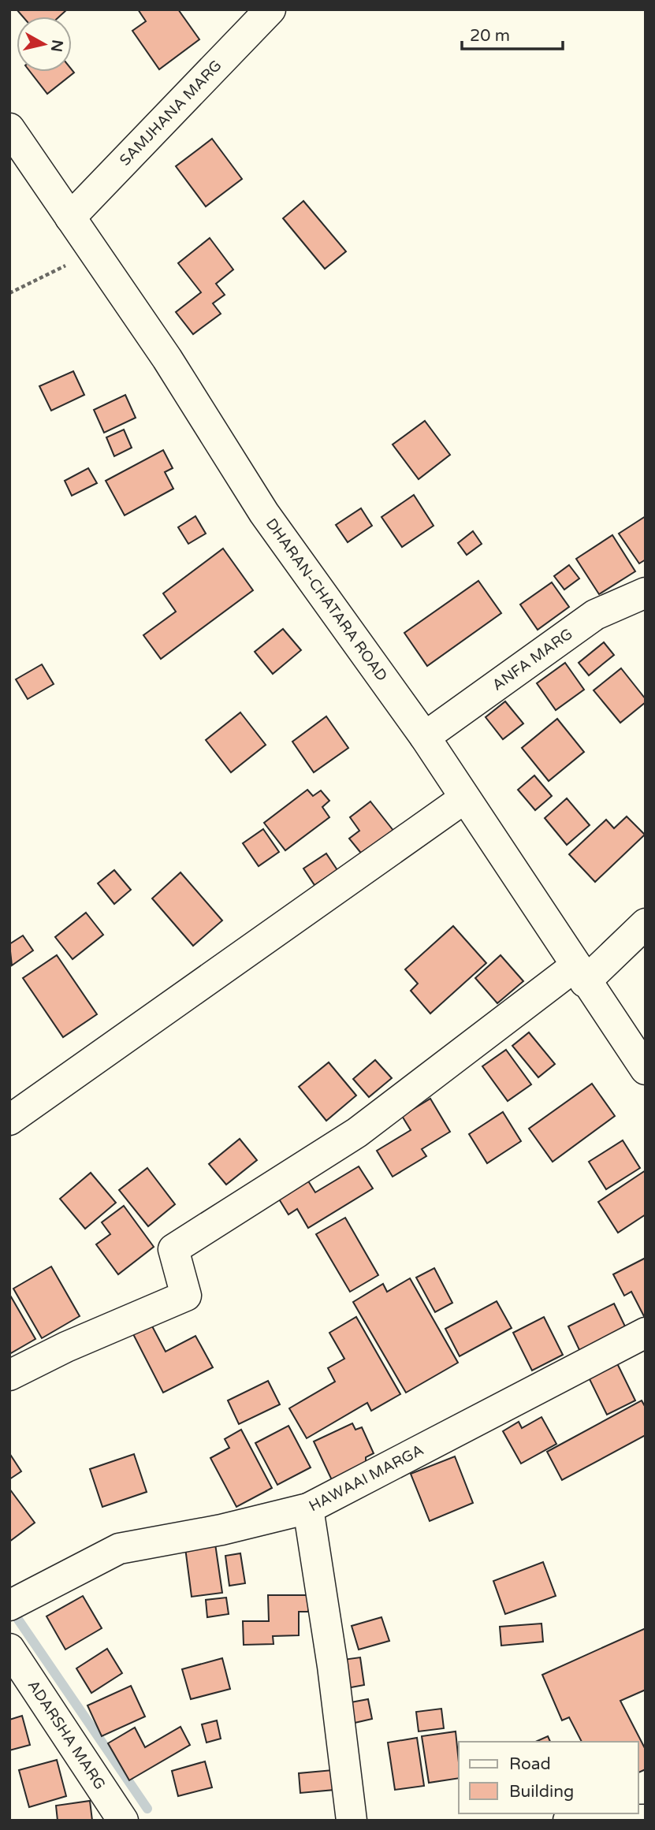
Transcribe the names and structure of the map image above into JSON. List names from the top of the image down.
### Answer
{
  "streets": {
    "street": [
      "SAMJHANA MARG",
      "DHARAN-CHATARA ROAD",
      "ANFA MARG",
      "HAWAAI MARGA",
      "ADARSHA MARG"
    ]
  },
  "crossings": [
    ["SAMJHANA MARG", "DHARAN-CHATARA ROAD"],
    ["DHARAN-CHATARA ROAD", "ANFA MARG"]
  ],
  "legend": ["Road", "Building"],
  "scale_bar": "20 m",
  "north": "right"
}
